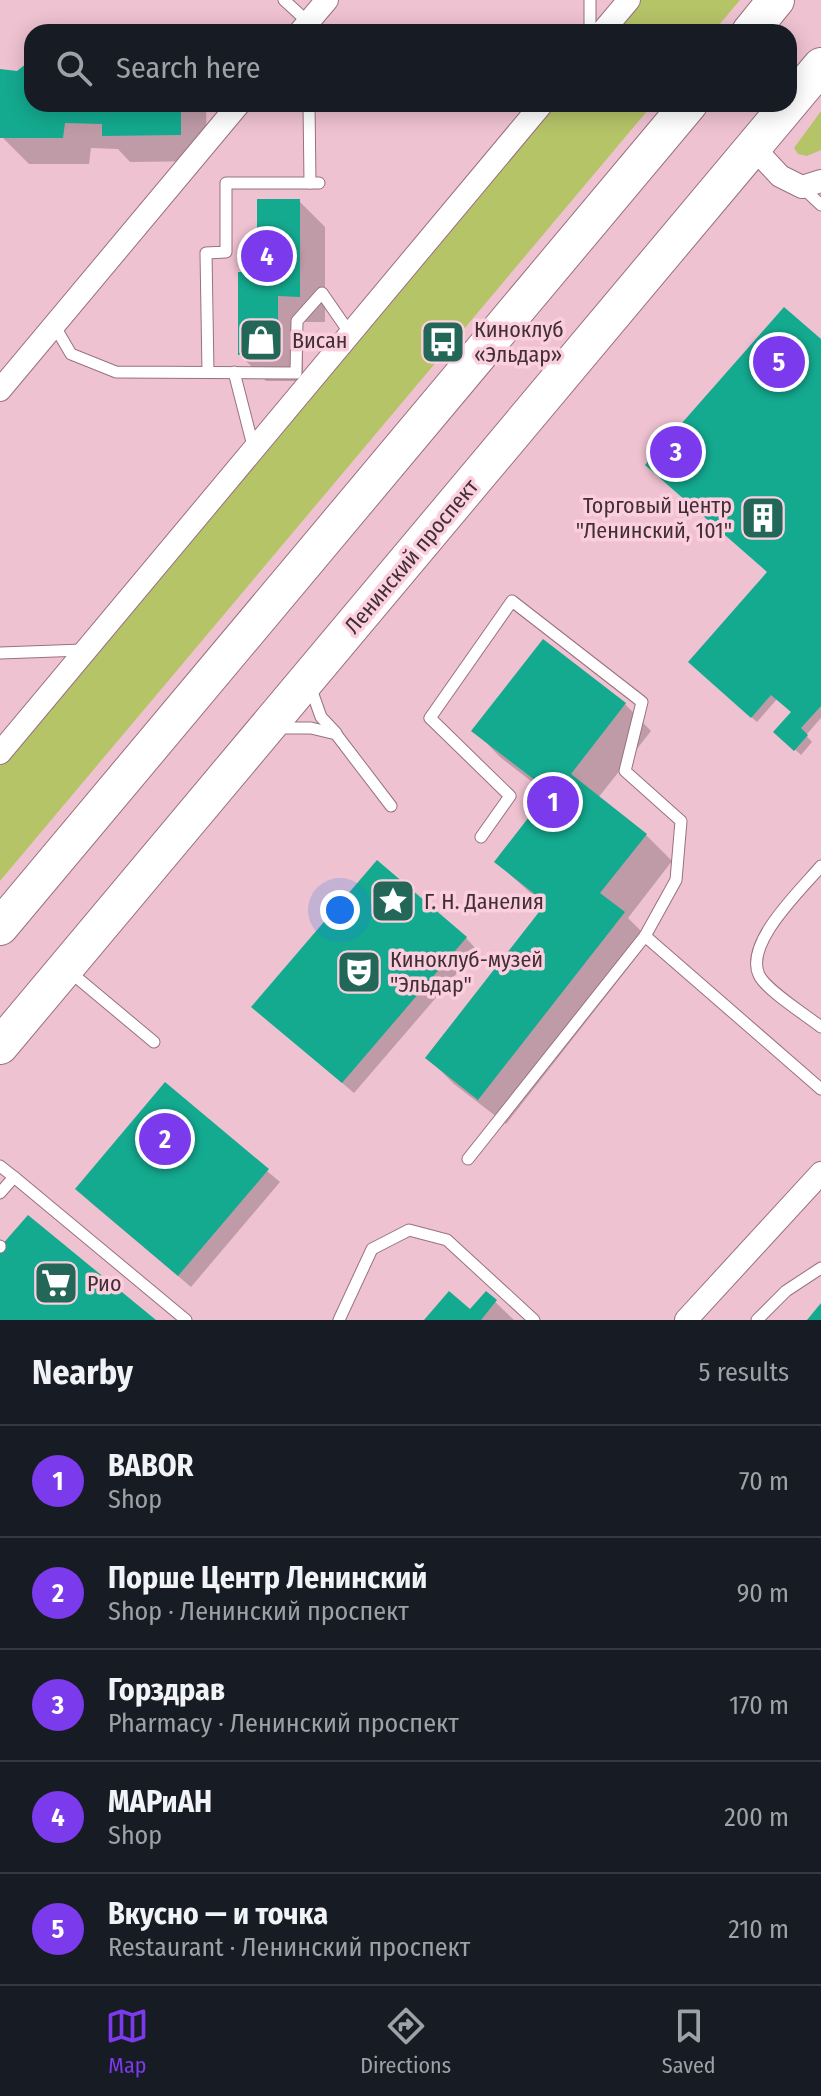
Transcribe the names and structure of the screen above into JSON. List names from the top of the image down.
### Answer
{
  "streets": {
    "main road": ["Ленинский проспект"]
  },
  "places": {
    "shop": ["Висан"],
    "bus stop": ["Киноклуб «Эльдар»"],
    "building": ["Торговый центр \"Ленинский, 101\""],
    "place": ["Г. Н. Данелия"],
    "theatre": ["Киноклуб-музей \"Эльдар\""],
    "supermarket": ["Рио"]
  },
  "page": {
    "search": "Search here",
    "pins": [
      "4",
      "5",
      "3",
      "1",
      "2"
    ],
    "heading": ["Nearby", "5 results"],
    "list": [
      {
        "mark": "1",
        "name": "BABOR",
        "note": "Shop",
        "value": "70 m"
      },
      {
        "mark": "2",
        "name": "Порше Центр Ленинский",
        "note": "Shop · Ленинский проспект",
        "value": "90 m"
      },
      {
        "mark": "3",
        "name": "Горздрав",
        "note": "Pharmacy · Ленинский проспект",
        "value": "170 m"
      },
      {
        "mark": "4",
        "name": "МАРиАН",
        "note": "Shop",
        "value": "200 m"
      },
      {
        "mark": "5",
        "name": "Вкусно — и точка",
        "note": "Restaurant · Ленинский проспект",
        "value": "210 m"
      }
    ],
    "nav": ["Map", "Directions", "Saved"]
  }
}
